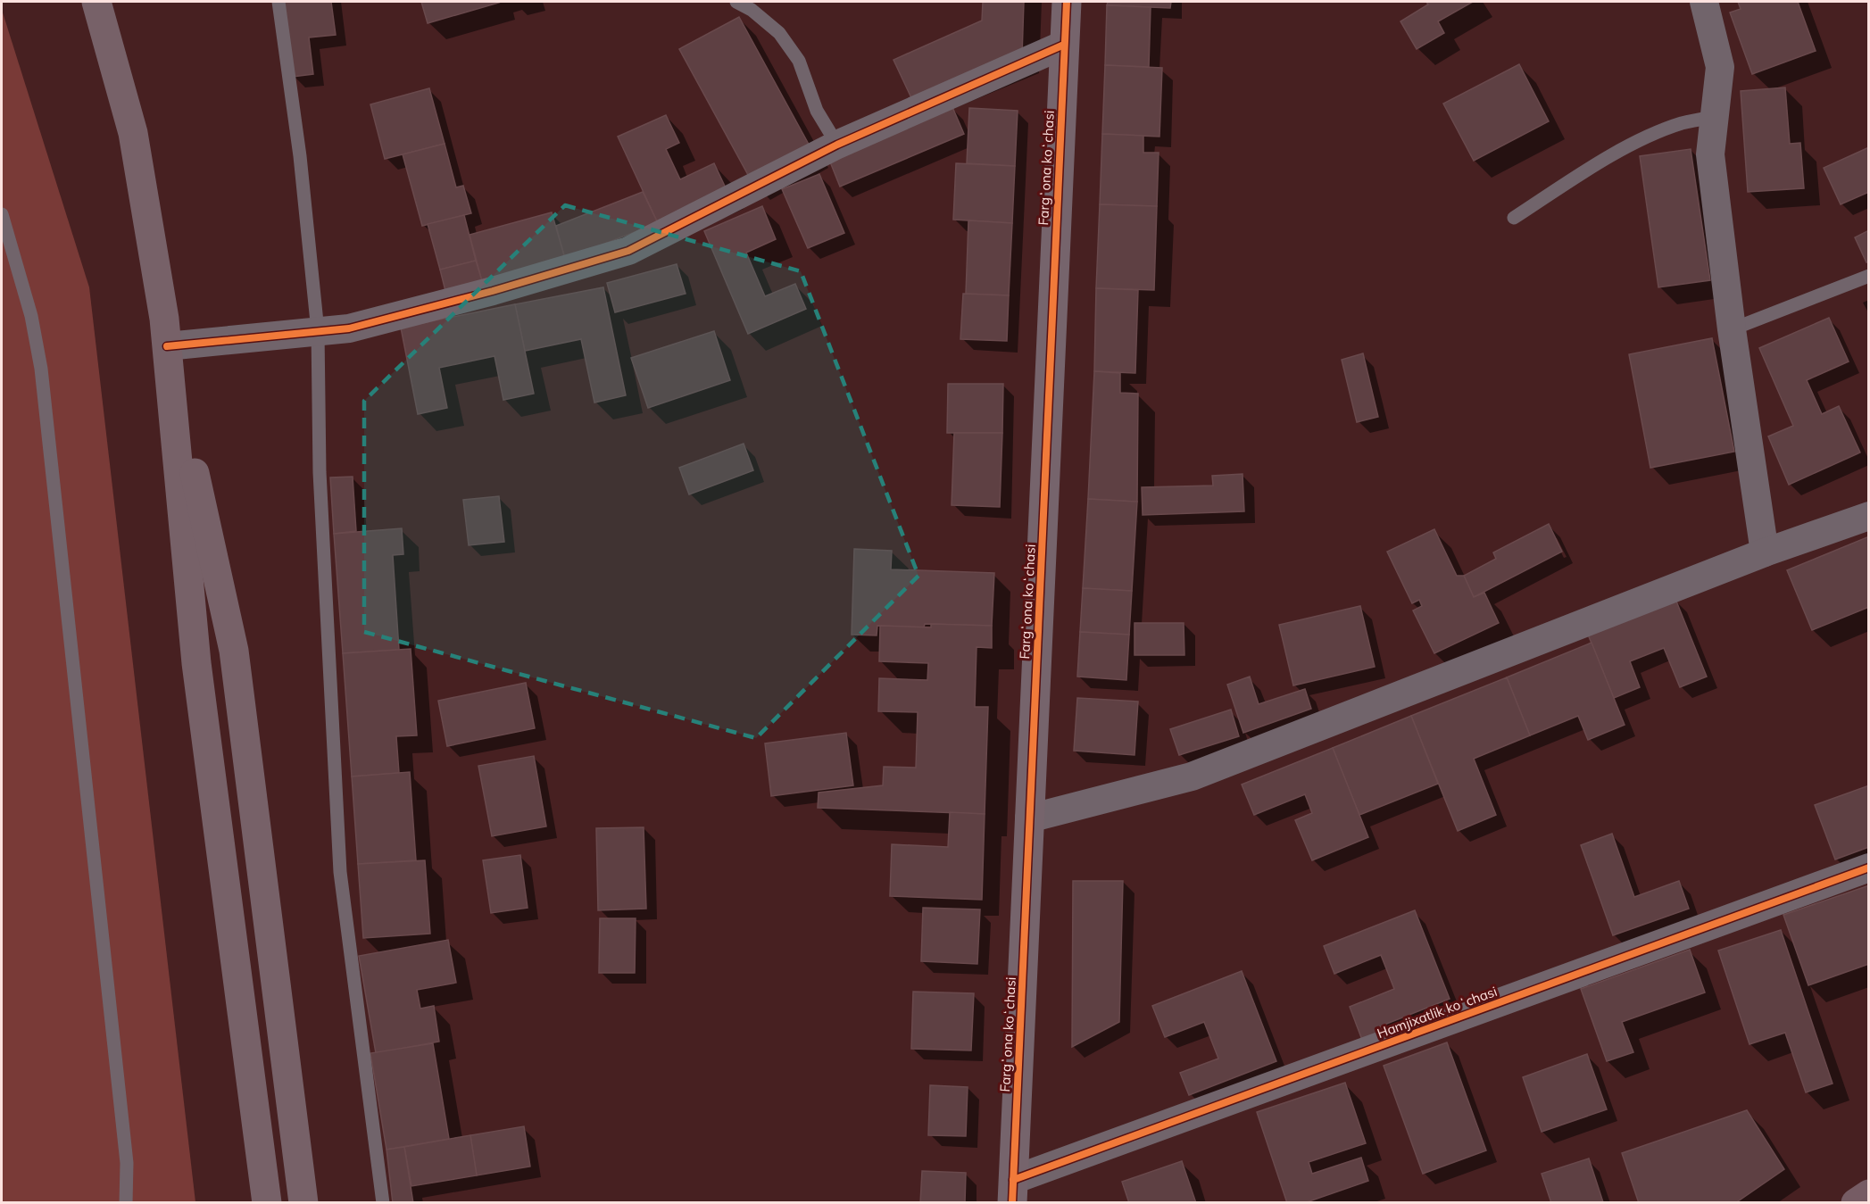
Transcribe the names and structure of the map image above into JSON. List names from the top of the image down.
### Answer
{
  "streets": {
    "street": ["Fargʻona koʻchasi", "Hamjixatlik koʻchasi"]
  },
  "crossings": [
    ["Fargʻona koʻchasi", "Hamjixatlik koʻchasi"]
  ]
}
